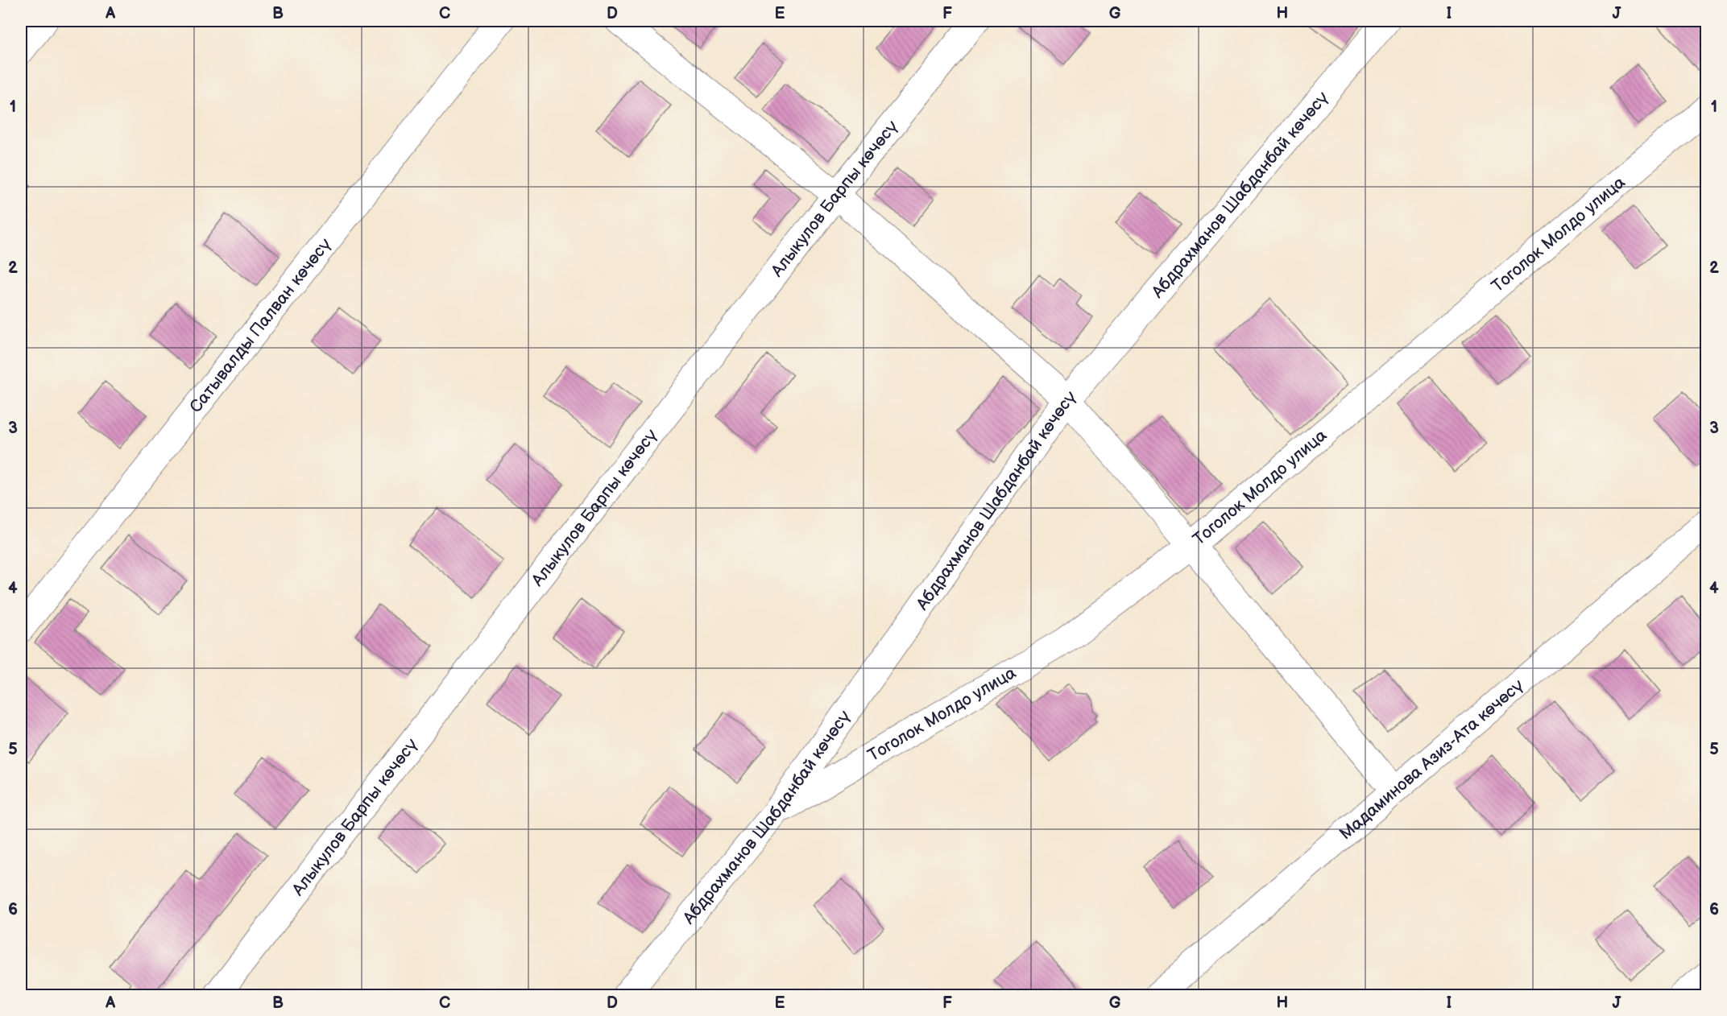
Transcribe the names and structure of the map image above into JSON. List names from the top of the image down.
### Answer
{
  "streets": {
    "street": [
      "Абдрахманов Шабданбай көчөсү",
      "Алыкулов Барпы көчөсү",
      "Тоголок Молдо улица",
      "Сатывалды Палван көчөсү",
      "Мадаминова Азиз-Ата көчөсү"
    ]
  },
  "crossings": [
    ["Абдрахманов Шабданбай көчөсү", "Тоголок Молдо улица"]
  ],
  "grid": {
    "columns": [
      "A",
      "B",
      "C",
      "D",
      "E",
      "F",
      "G",
      "H",
      "I",
      "J"
    ],
    "rows": [
      "1",
      "2",
      "3",
      "4",
      "5",
      "6"
    ]
  }
}
